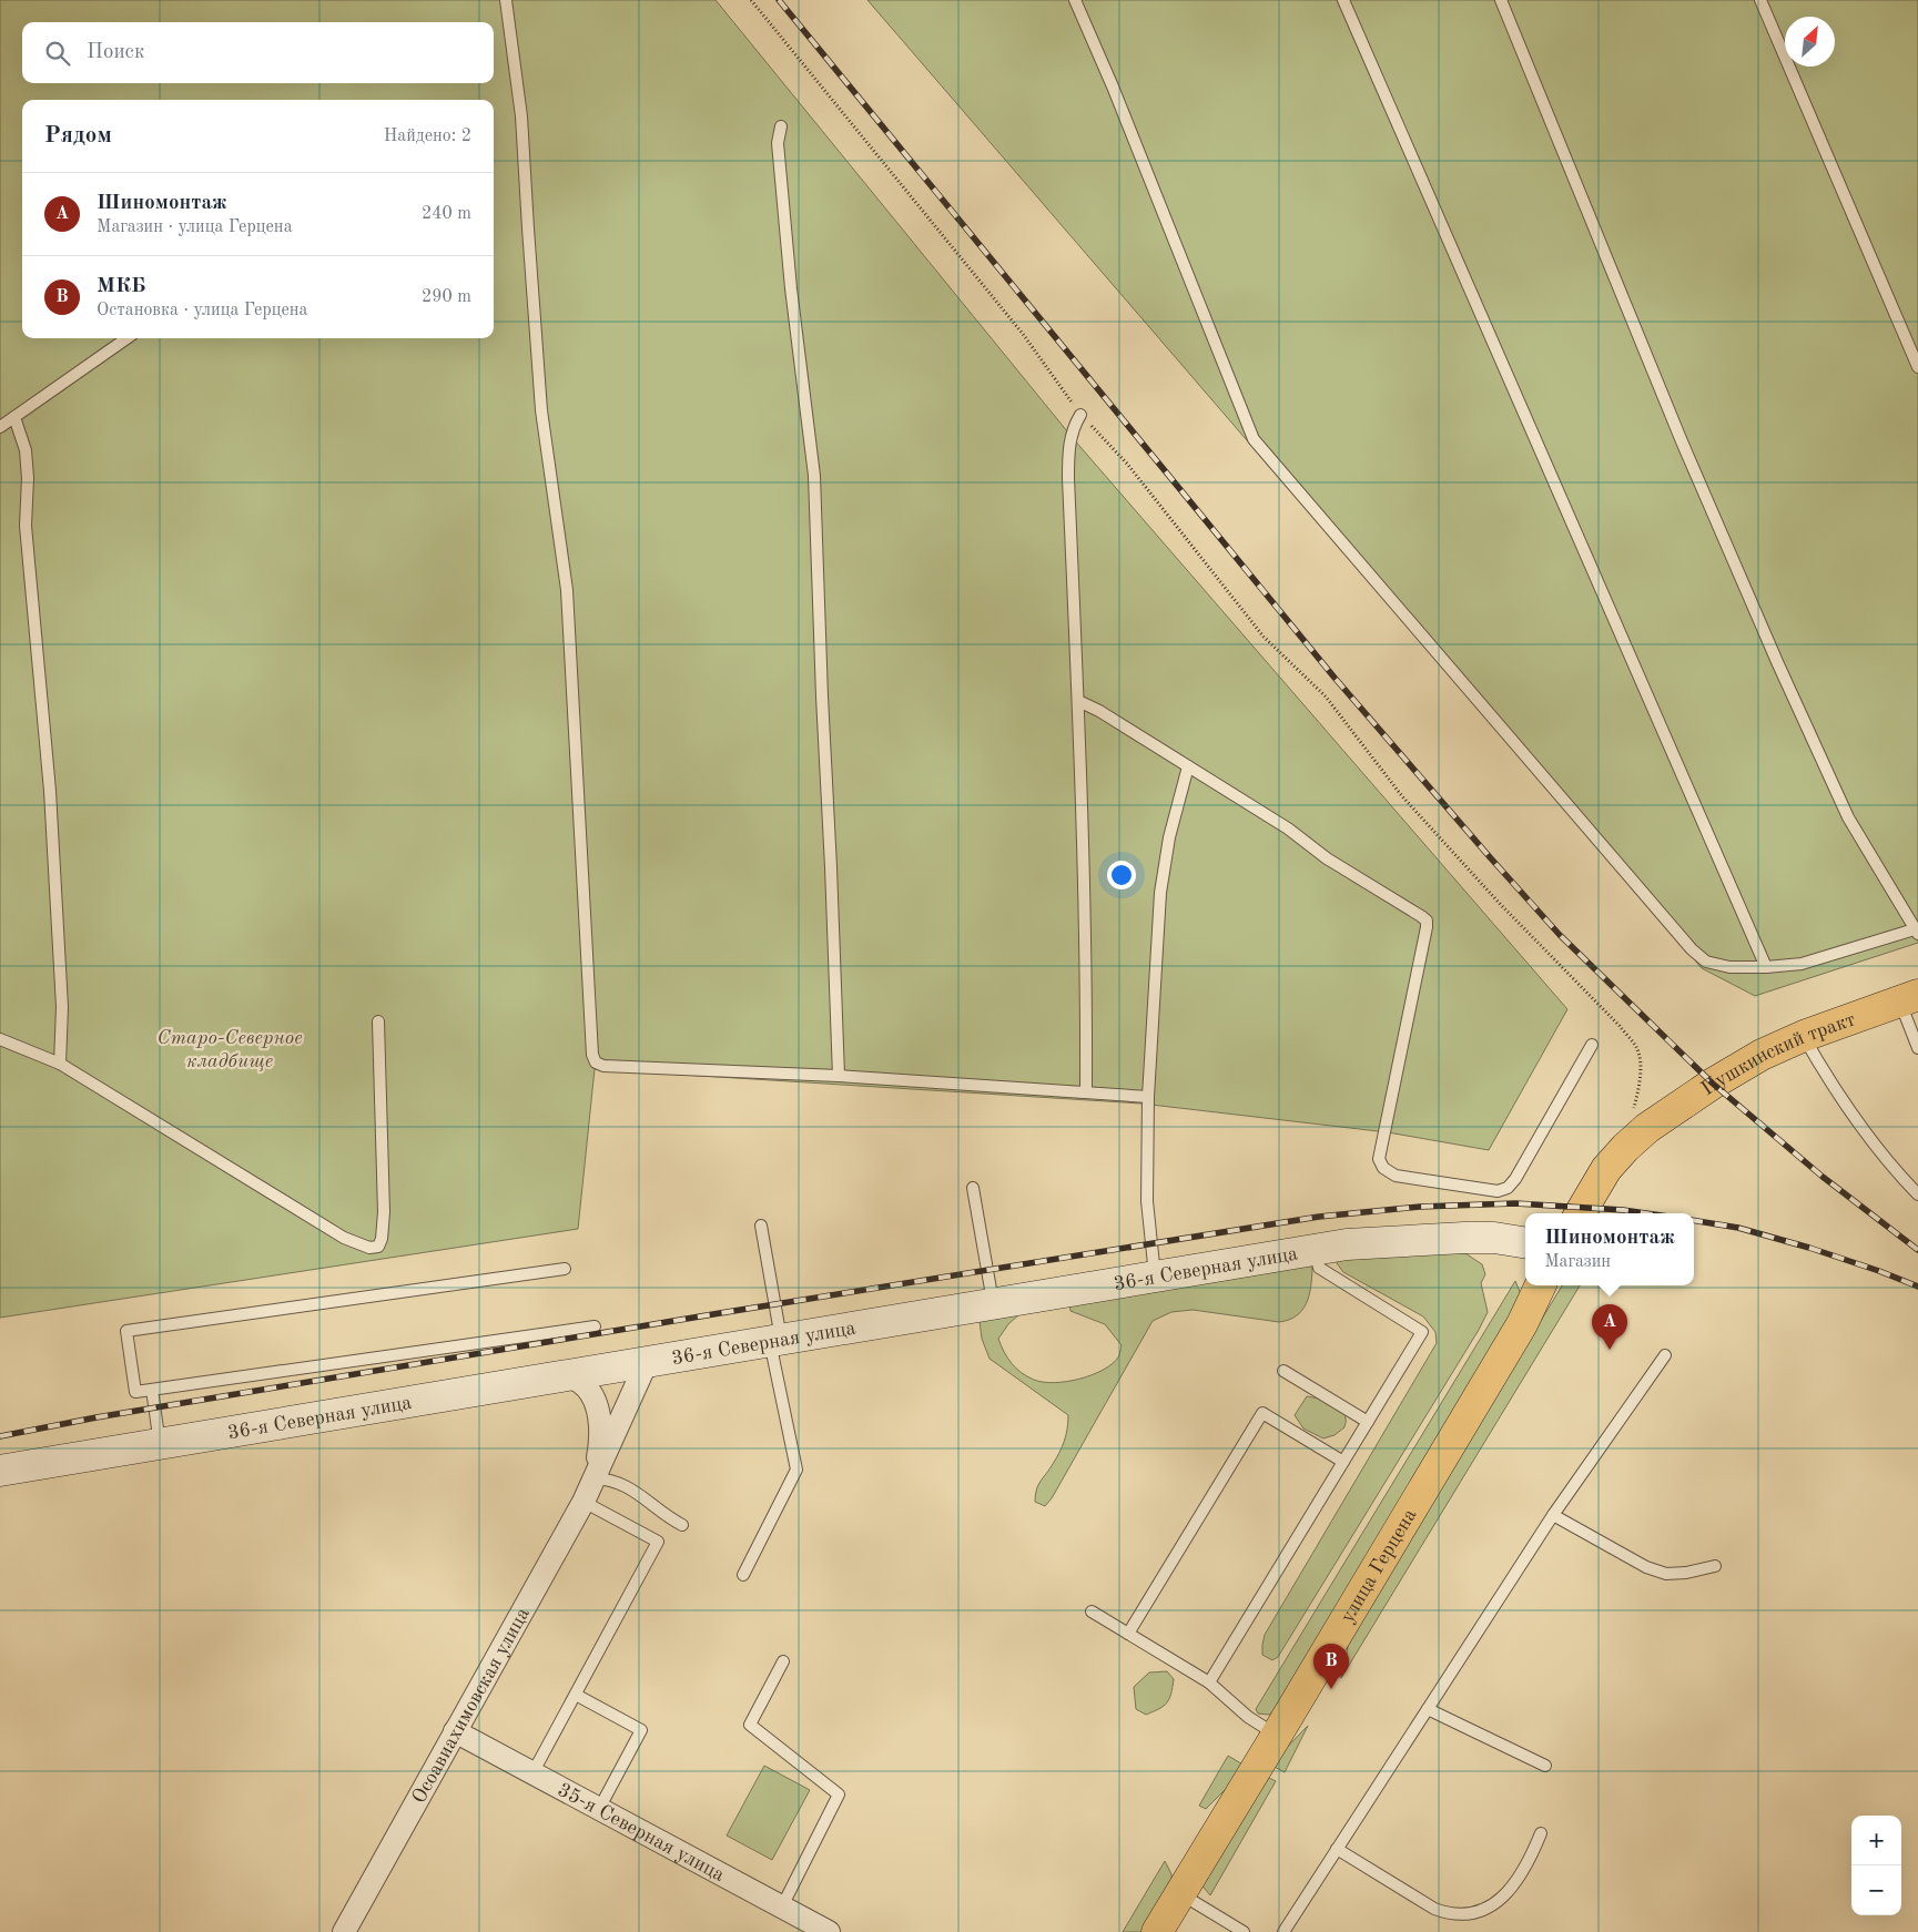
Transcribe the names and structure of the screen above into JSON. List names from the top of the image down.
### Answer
{
  "streets": {
    "main road": ["Пушкинский тракт", "36-я Северная улица", "улица Герцена"],
    "street": ["Осоавиахимовская улица", "35-я Северная улица"]
  },
  "crossings": [
    ["36-я Северная улица", "Осоавиахимовская улица"],
    ["Осоавиахимовская улица", "35-я Северная улица"]
  ],
  "parks": ["Старо-Северное кладбище"],
  "north": "top right",
  "page": {
    "search": "Поиск",
    "heading": ["Рядом", "Найдено: 2"],
    "list": [
      {
        "mark": "A",
        "name": "Шиномонтаж",
        "note": "Магазин · улица Герцена",
        "value": "240 m"
      },
      {
        "mark": "B",
        "name": "МКБ",
        "note": "Остановка · улица Герцена",
        "value": "290 m"
      }
    ],
    "popup": ["Шиномонтаж", "Магазин"],
    "pins": ["A", "B"],
    "map_buttons": ["+", "−"]
  }
}
